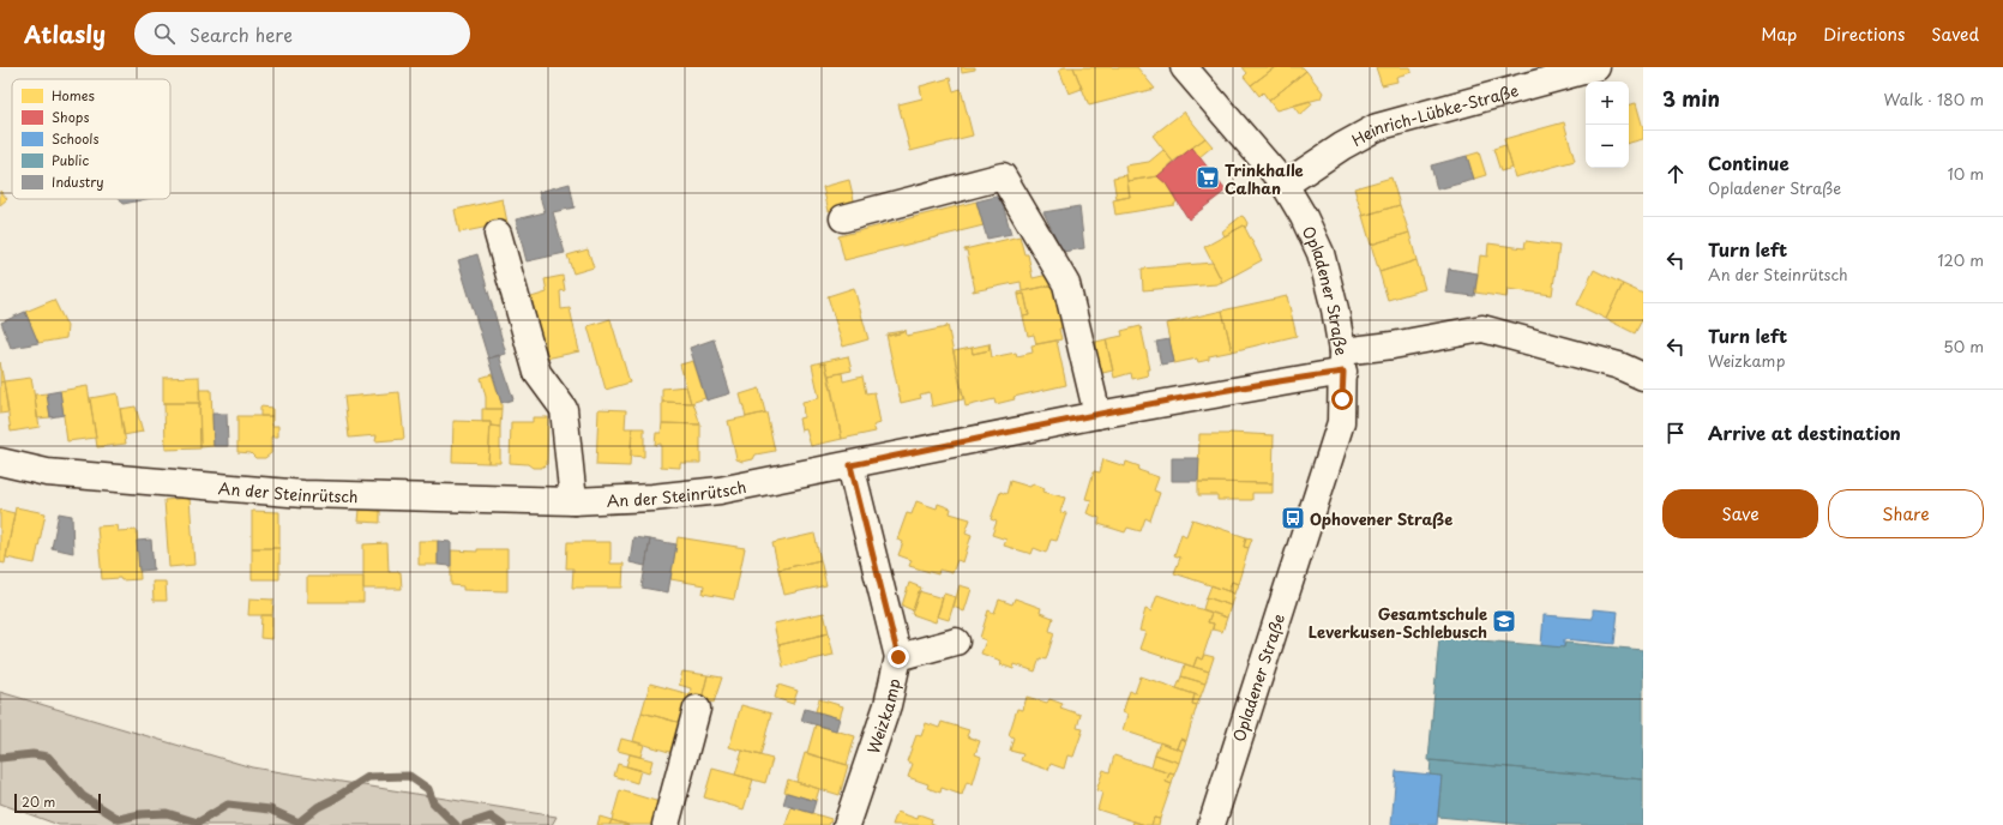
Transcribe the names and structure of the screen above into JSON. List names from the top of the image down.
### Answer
{
  "streets": {
    "street": [
      "Heinrich-Lübke-Straße",
      "Opladener Straße",
      "An der Steinrütsch",
      "Weizkamp"
    ]
  },
  "crossings": [
    ["Heinrich-Lübke-Straße", "Opladener Straße"],
    ["Opladener Straße", "An der Steinrütsch"],
    ["An der Steinrütsch", "Weizkamp"]
  ],
  "places": {
    "supermarket": ["Trinkhalle Calhan"],
    "bus stop": ["Ophovener Straße"],
    "school or university": ["Gesamtschule Leverkusen-Schlebusch"]
  },
  "legend": [
    "Homes",
    "Shops",
    "Schools",
    "Public",
    "Industry"
  ],
  "scale_bar": "20 m",
  "page": {
    "header": "Atlasly",
    "search": "Search here",
    "nav": ["Map", "Directions", "Saved"],
    "heading": ["3 min", "Walk · 180 m"],
    "map_buttons": ["+", "−"],
    "list": [
      ["Continue", "Opladener Straße", "10 m"],
      ["Turn left", "An der Steinrütsch", "120 m"],
      ["Turn left", "Weizkamp", "50 m"],
      "Arrive at destination"
    ],
    "buttons": ["Save", "Share"],
    "scale": "20 m"
  }
}
